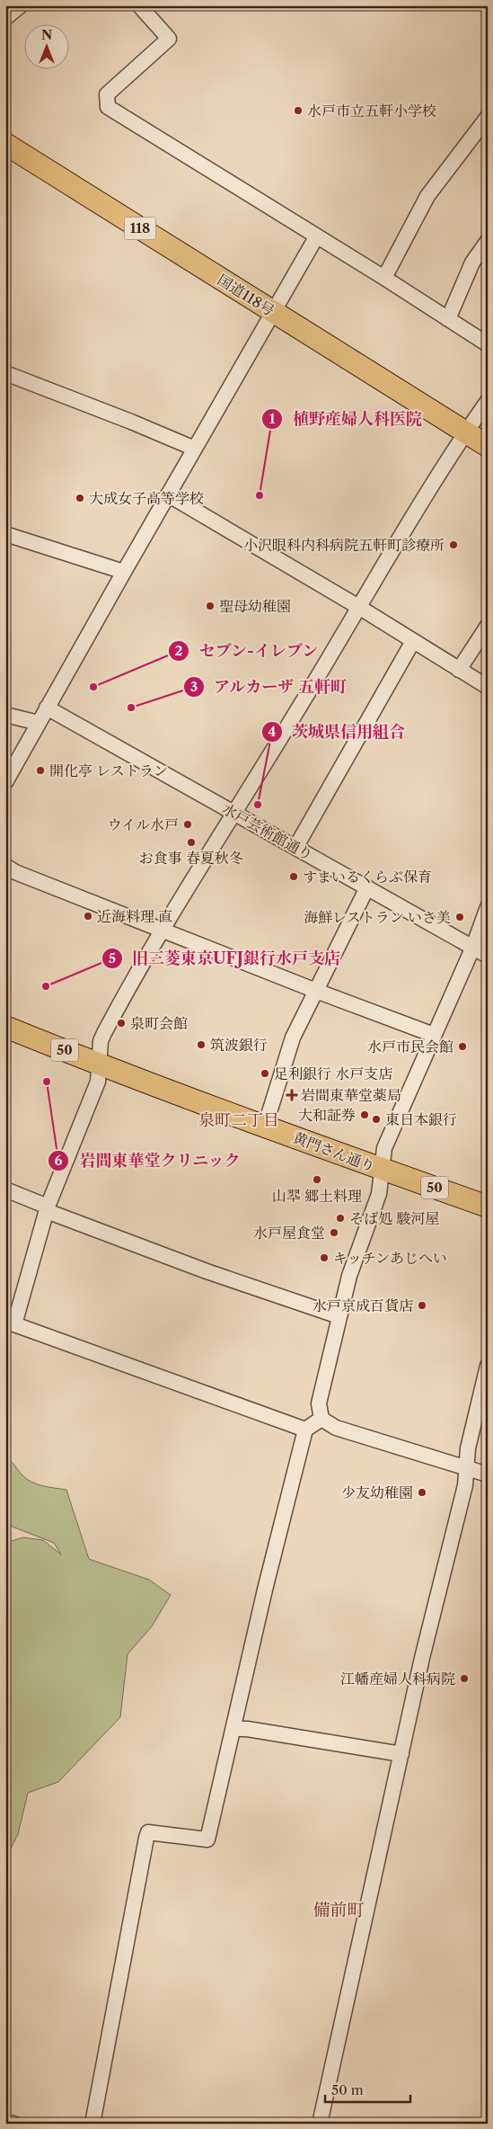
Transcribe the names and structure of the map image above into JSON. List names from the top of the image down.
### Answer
{
  "streets": {
    "highway": [
      "118",
      "国道118号",
      "50",
      "黄門さん通り"
    ],
    "street": ["水戸芸術館通り"]
  },
  "districts": ["泉町二丁目", "備前町"],
  "places": {
    "other": [
      "水戸市立五軒小学校",
      "植野産婦人科医院",
      "大成女子高等学校",
      "小沢眼科内科病院五軒町診療所",
      "聖母幼稚園",
      "セブン-イレブン",
      "アルカーザ 五軒町",
      "開化亭 レストラン",
      "茨城県信用組合",
      "ウイル水戸",
      "お食事 春夏秋冬",
      "すまいるくらぶ保育",
      "近海料理 直",
      "海鮮レストラン いさ美",
      "旧三菱東京UFJ銀行水戸支店",
      "泉町会館",
      "筑波銀行",
      "水戸市民会館",
      "足利銀行 水戸支店",
      "岩間東華堂クリニック",
      "大和証券",
      "東日本銀行",
      "山翆 郷土料理",
      "そば処 駿河屋",
      "水戸屋食堂",
      "キッチンあじへい",
      "水戸京成百貨店",
      "少友幼稚園",
      "江幡産婦人科病院"
    ],
    "health": ["岩間東華堂薬局"]
  },
  "scale_bar": "50 m",
  "north": "top"
}
